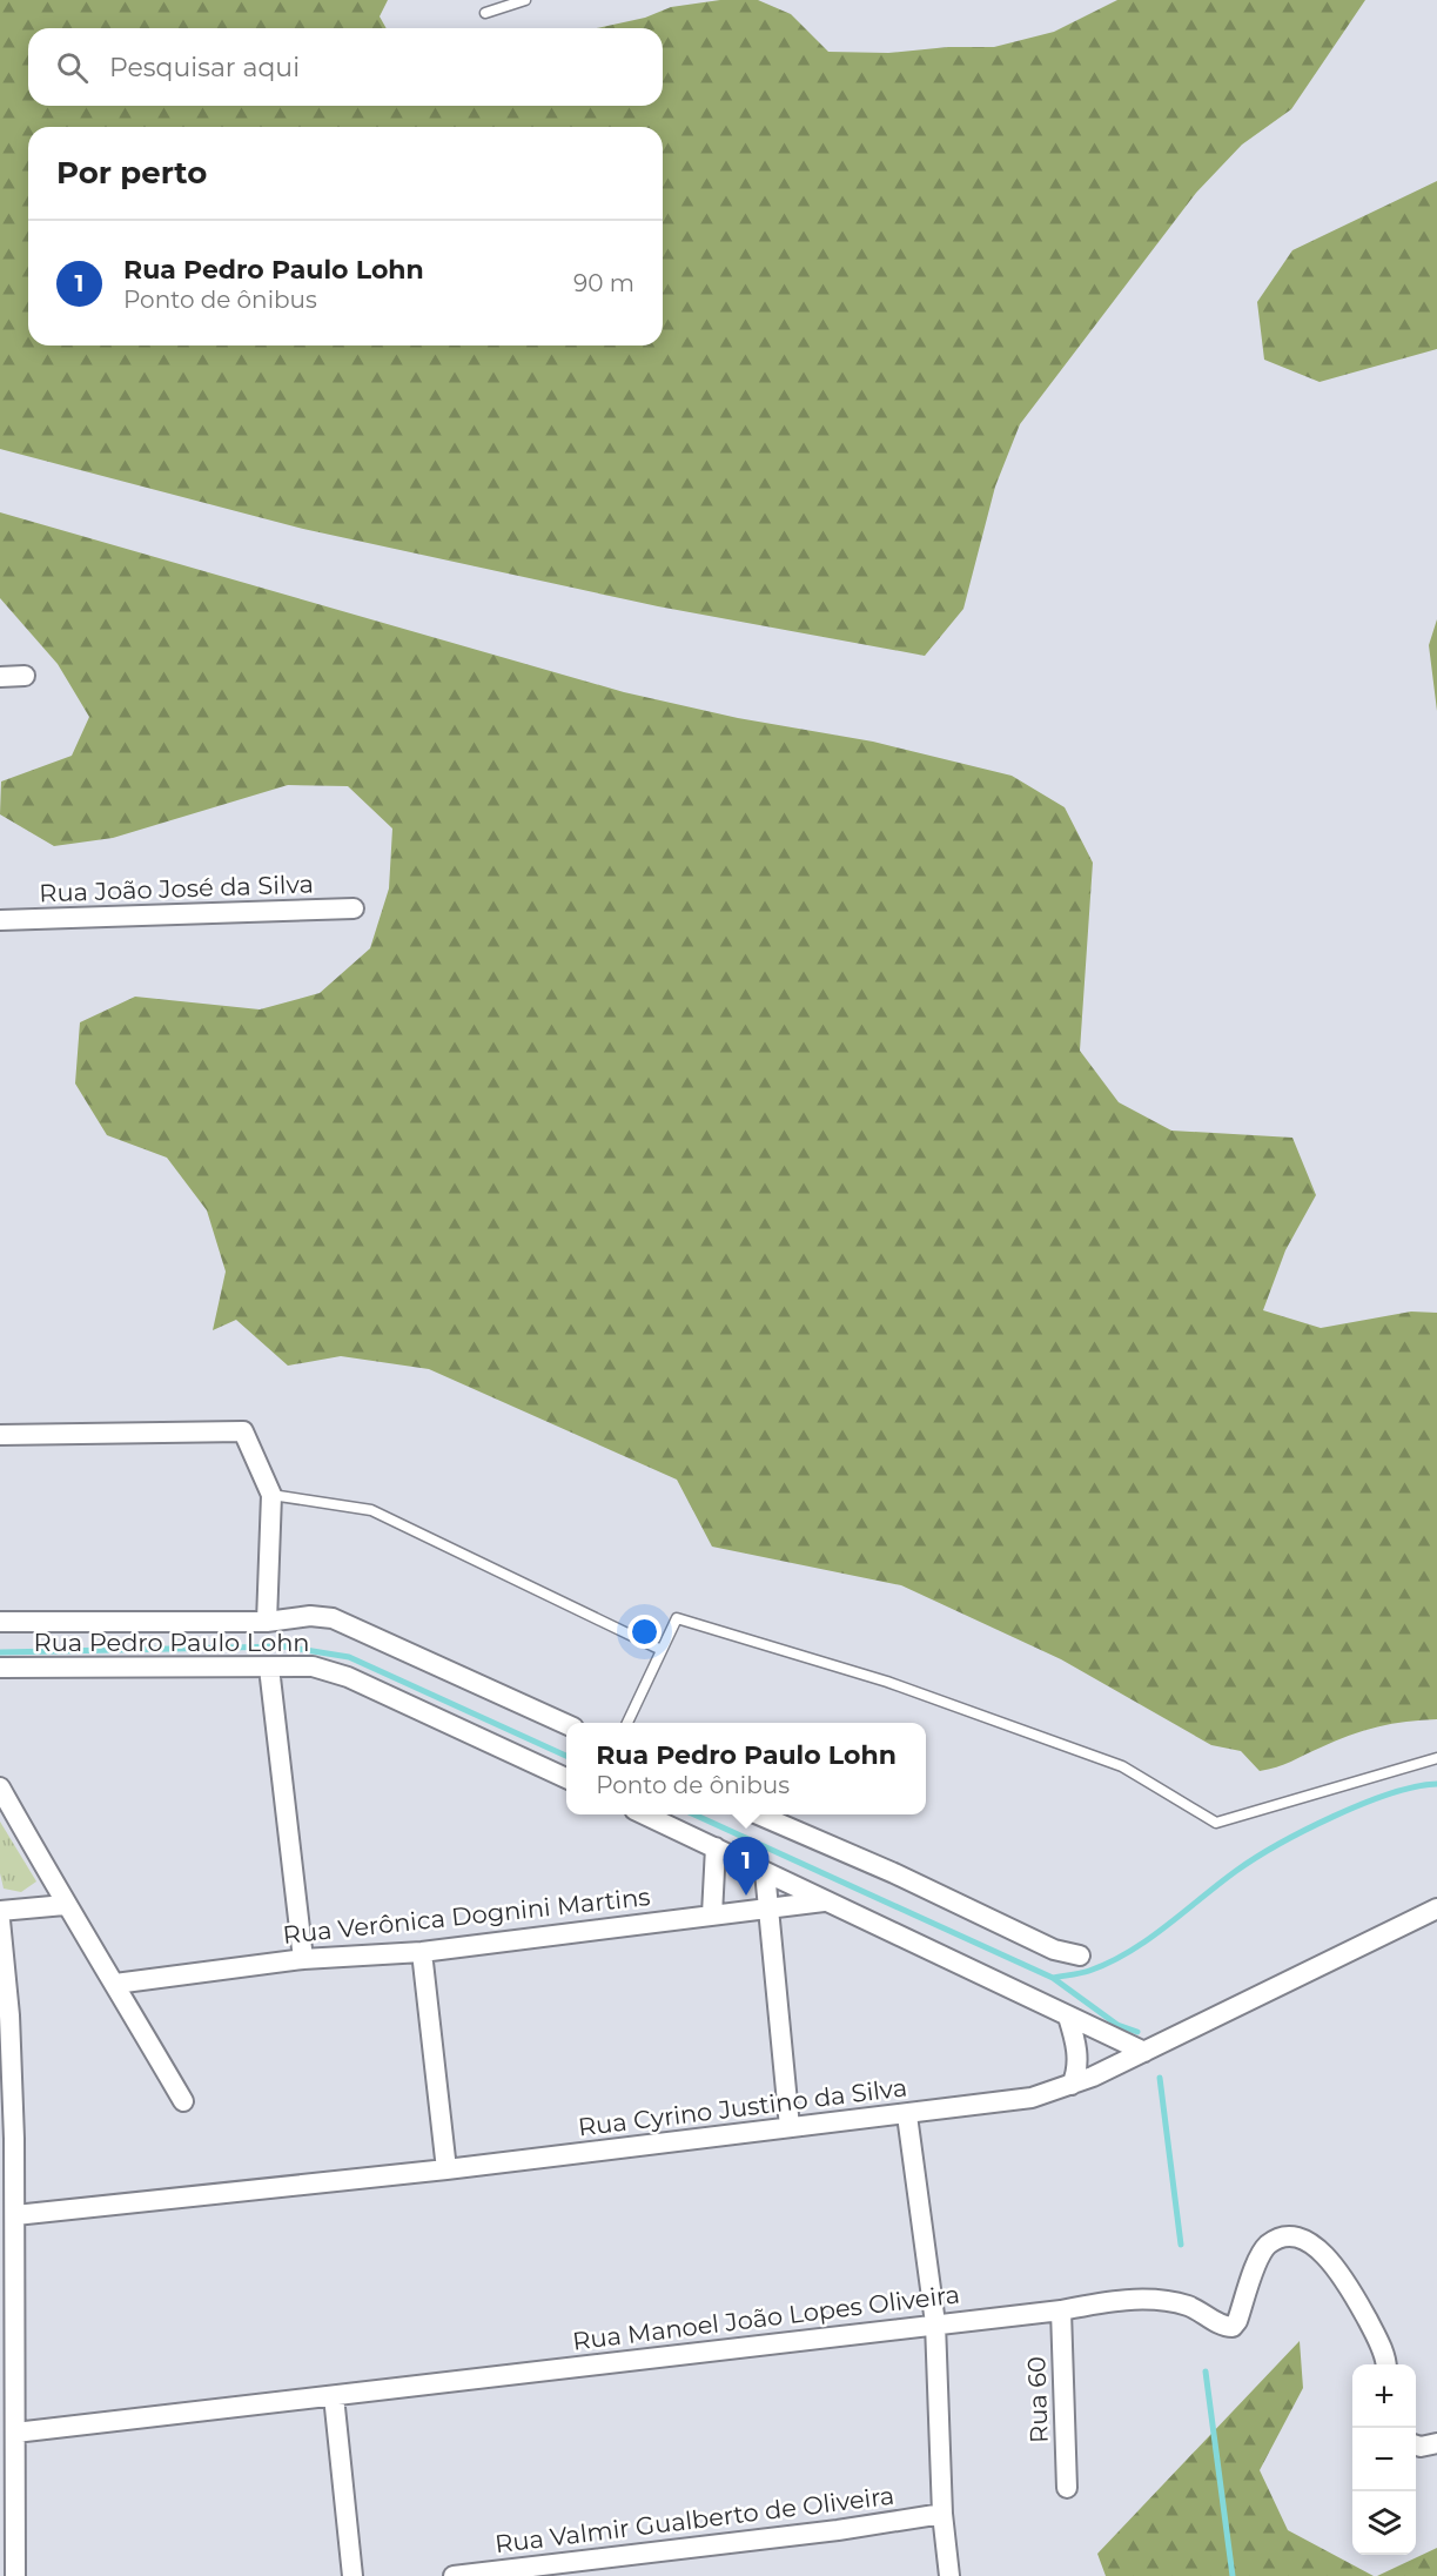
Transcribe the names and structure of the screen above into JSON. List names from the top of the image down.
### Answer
{
  "streets": {
    "street": [
      "Rua João José da Silva",
      "Rua Pedro Paulo Lohn",
      "Rua Verônica Dognini Martins",
      "Rua Cyrino Justino da Silva",
      "Rua Manoel João Lopes Oliveira",
      "Rua 60",
      "Rua Valmir Gualberto de Oliveira"
    ]
  },
  "crossings": [
    ["Rua Manoel João Lopes Oliveira", "Rua 60"]
  ],
  "page": {
    "search": "Pesquisar aqui",
    "heading": "Por perto",
    "list": [
      {
        "mark": "1",
        "name": "Rua Pedro Paulo Lohn",
        "note": "Ponto de ônibus",
        "value": "90 m"
      }
    ],
    "popup": ["Rua Pedro Paulo Lohn", "Ponto de ônibus"],
    "pins": "1",
    "map_buttons": ["+", "−"]
  }
}
